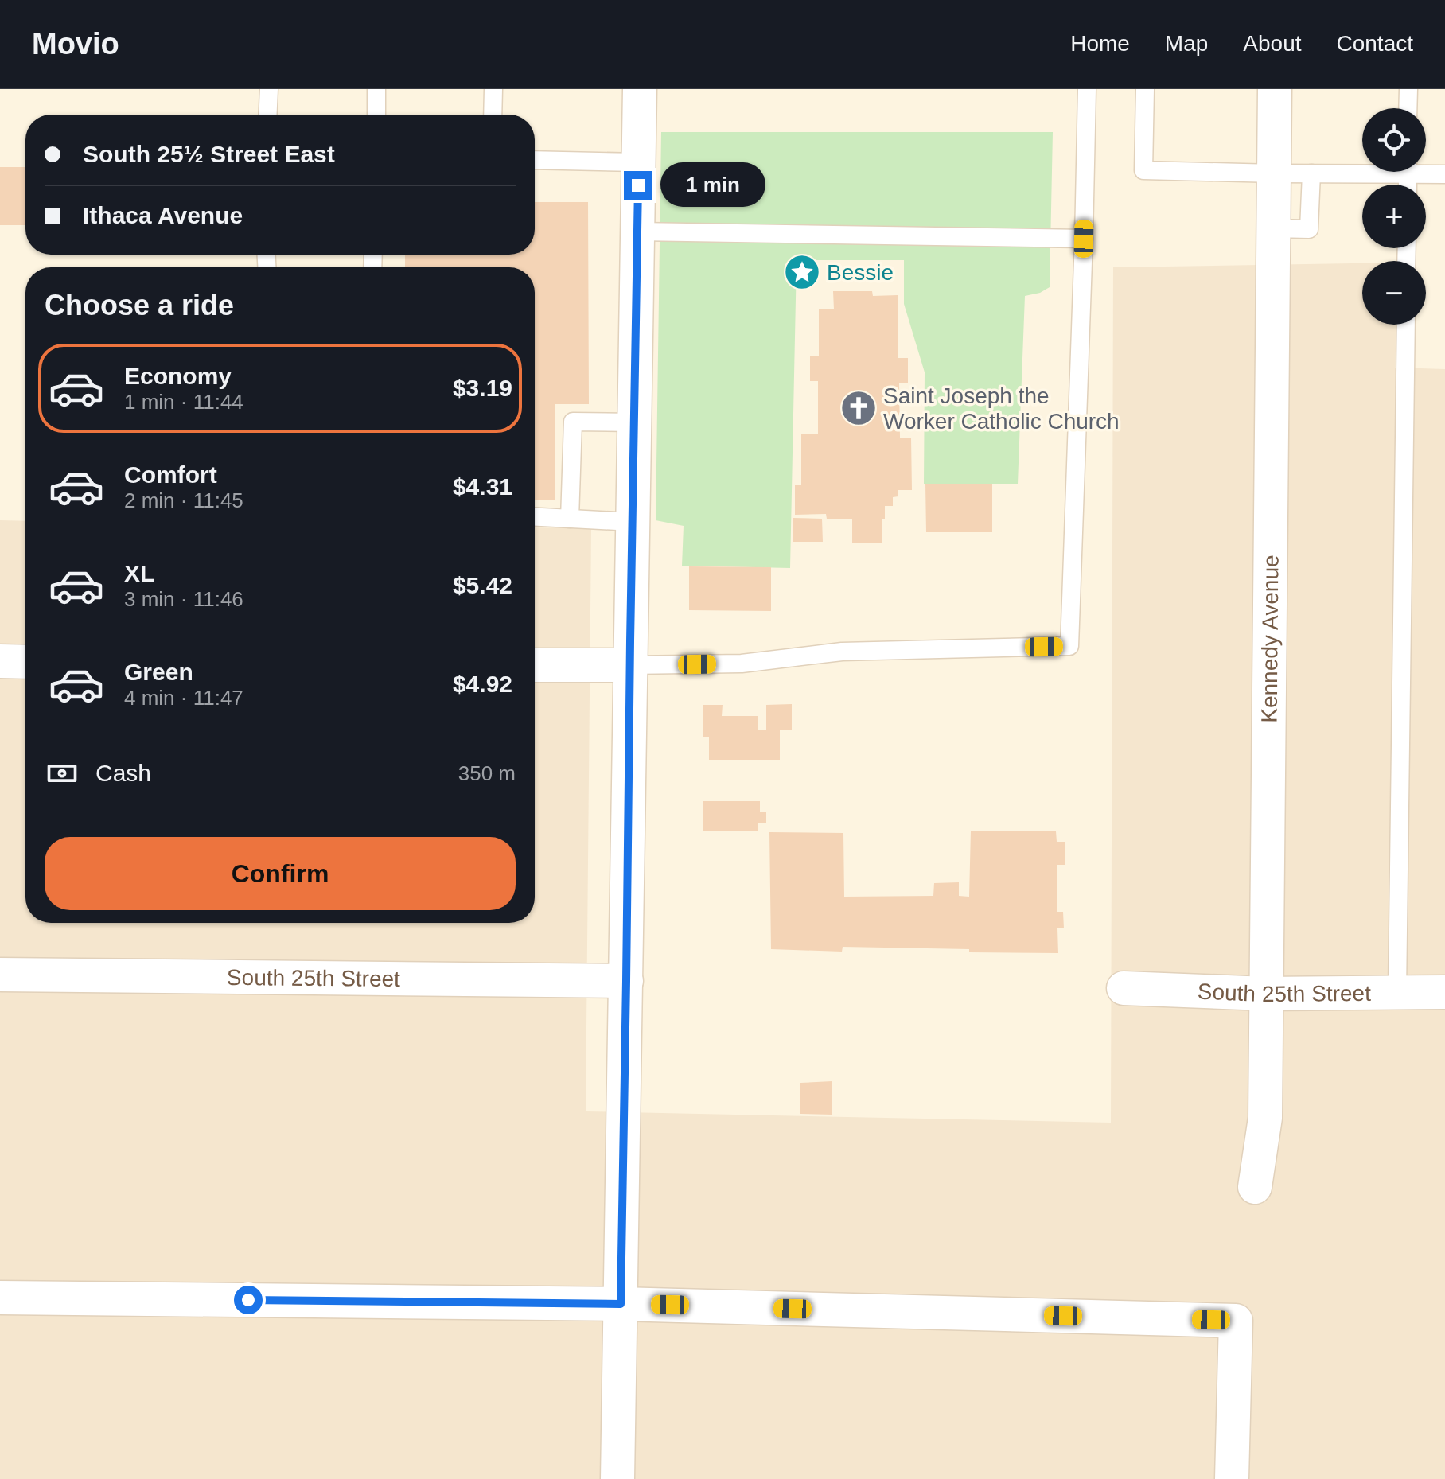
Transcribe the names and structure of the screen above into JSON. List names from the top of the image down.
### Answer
{
  "streets": {
    "street": ["Kennedy Avenue", "South 25th Street"]
  },
  "crossings": [
    ["Kennedy Avenue", "South 25th Street"]
  ],
  "places": {
    "place": ["Bessie"],
    "church": ["Saint Joseph the Worker Catholic Church"]
  },
  "page": {
    "header": "Movio",
    "nav": [
      "Home",
      "Map",
      "About",
      "Contact"
    ],
    "map_buttons": ["+", "−"],
    "banner": ["South 25½ Street East", "Ithaca Avenue"],
    "bubble": "1 min",
    "heading": "Choose a ride",
    "list": [
      {
        "name": "Economy",
        "note": "1 min · 11:44",
        "value": "$3.19"
      },
      {
        "name": "Comfort",
        "note": "2 min · 11:45",
        "value": "$4.31"
      },
      {
        "name": "XL",
        "note": "3 min · 11:46",
        "value": "$5.42"
      },
      {
        "name": "Green",
        "note": "4 min · 11:47",
        "value": "$4.92"
      }
    ],
    "pay": ["Cash", "350 m"],
    "buttons": "Confirm"
  }
}
